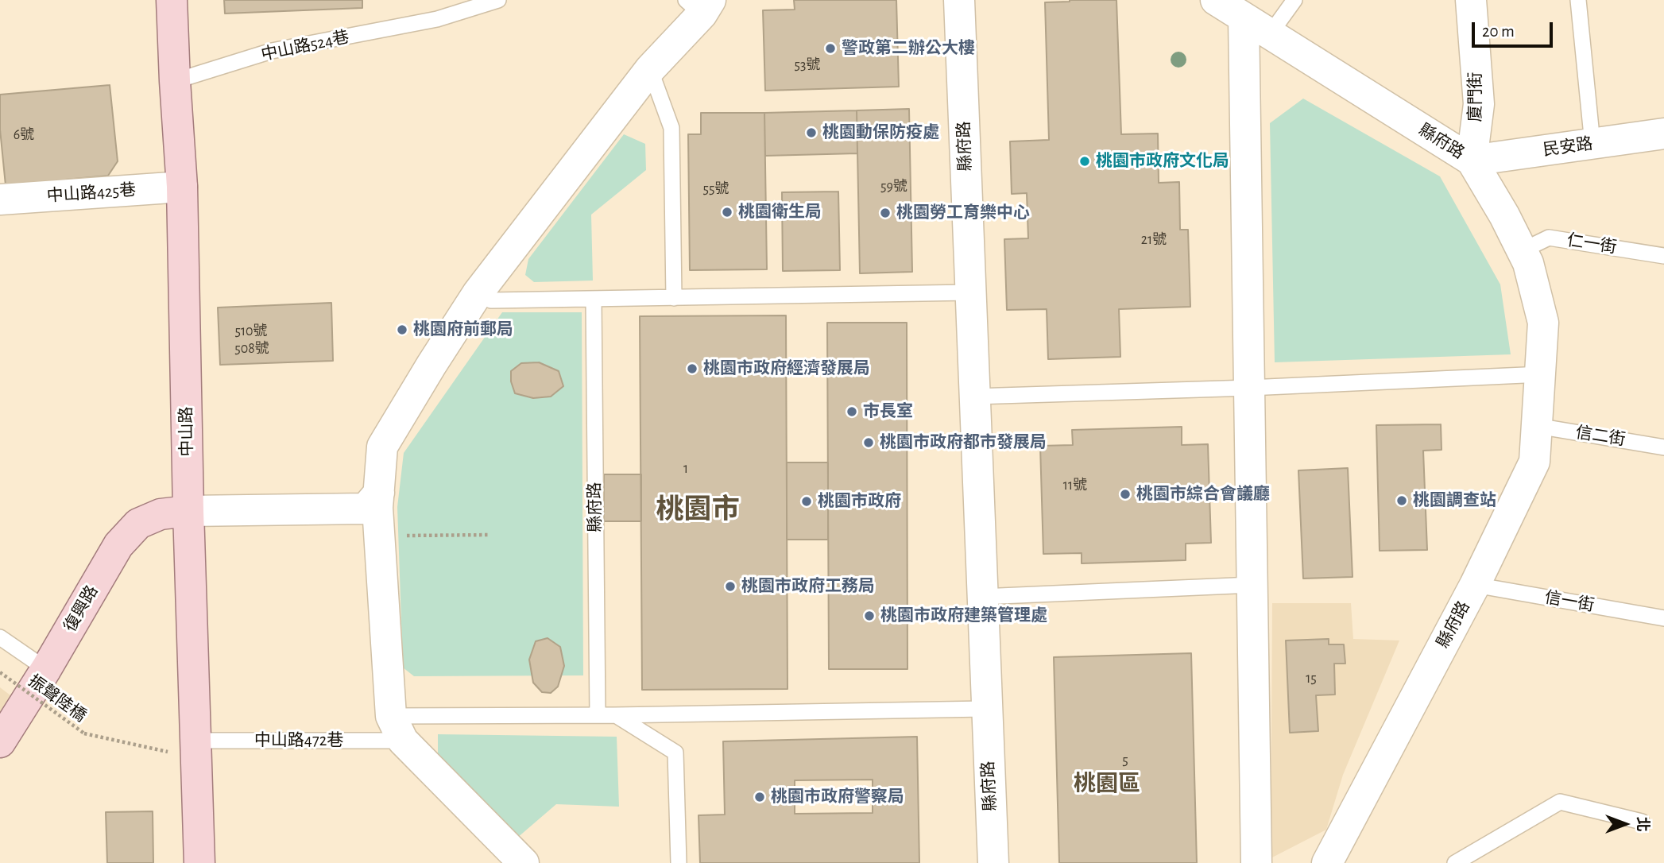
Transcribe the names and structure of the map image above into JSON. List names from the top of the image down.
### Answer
{
  "streets": {
    "main road": ["中山路", "復興路"],
    "street": [
      "廈門街",
      "縣府路",
      "民安路",
      "中山路425巷"
    ],
    "lane": [
      "中山路524巷",
      "仁一街",
      "信二街",
      "信一街",
      "中山路472巷"
    ],
    "path": ["振聲陸橋"]
  },
  "crossings": [
    ["中山路524巷", "中山路"],
    ["廈門街", "縣府路"],
    ["廈門街", "民安路"],
    ["縣府路", "民安路"],
    ["縣府路", "仁一街"],
    ["縣府路", "信二街"],
    ["縣府路", "信一街"],
    ["中山路425巷", "中山路"],
    ["中山路", "復興路"],
    ["中山路", "振聲陸橋"],
    ["中山路", "中山路472巷"],
    ["振聲陸橋", "中山路472巷"]
  ],
  "districts": ["桃園市", "桃園區"],
  "places": [
    "警政第二辦公大樓",
    "桃園動保防疫處",
    "桃園市政府文化局",
    "桃園衛生局",
    "桃園勞工育樂中心",
    "桃園府前郵局",
    "桃園市政府經濟發展局",
    "市長室",
    "桃園市政府都市發展局",
    "桃園市綜合會議廳",
    "桃園調查站",
    "桃園市政府",
    "桃園市政府工務局",
    "桃園市政府建築管理處",
    "桃園市政府警察局"
  ],
  "house_numbers": [
    "53號",
    "6號",
    "59號",
    "55號",
    "21號",
    "510號",
    "508號",
    "1",
    "11號",
    "15",
    "5"
  ],
  "scale_bar": "20 m",
  "north": "right"
}
